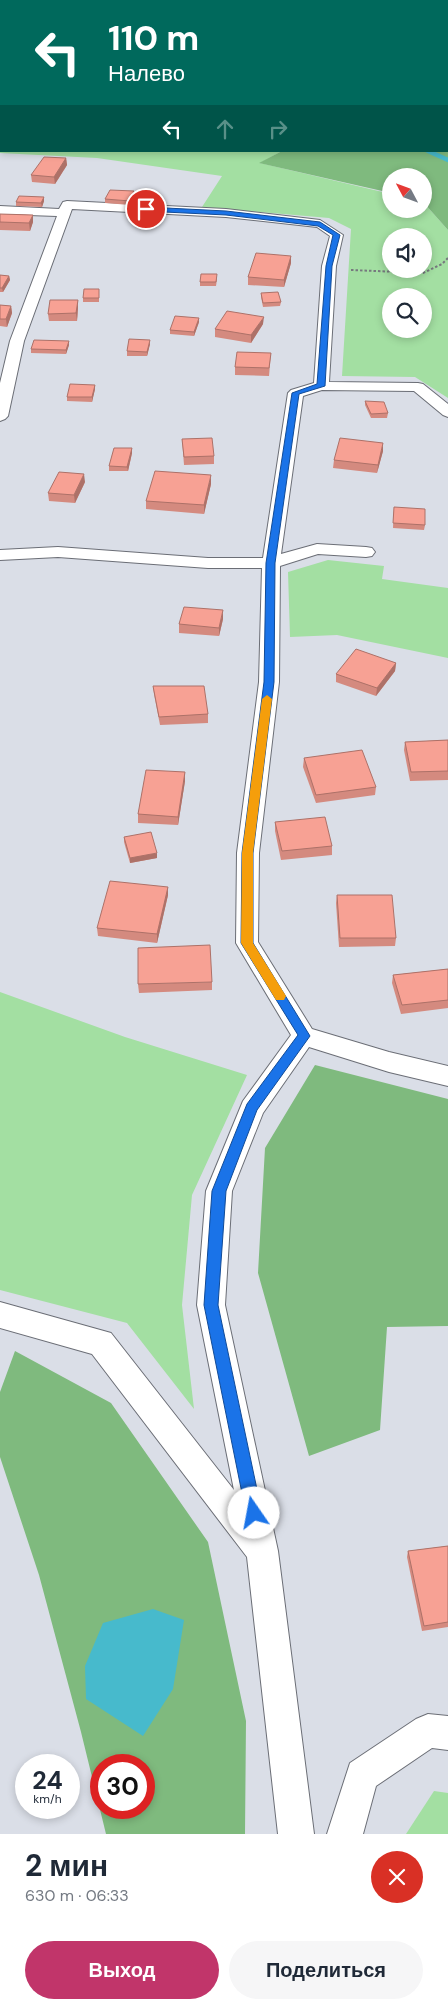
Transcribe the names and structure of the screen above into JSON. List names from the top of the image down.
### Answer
{
  "north": "top left",
  "page": {
    "turn": ["110 m", "Налево"],
    "speed": "24 km/h",
    "limit": "30",
    "heading": ["2 мин", "630 m · 06:33"],
    "buttons": ["Выход", "Поделиться"]
  }
}
